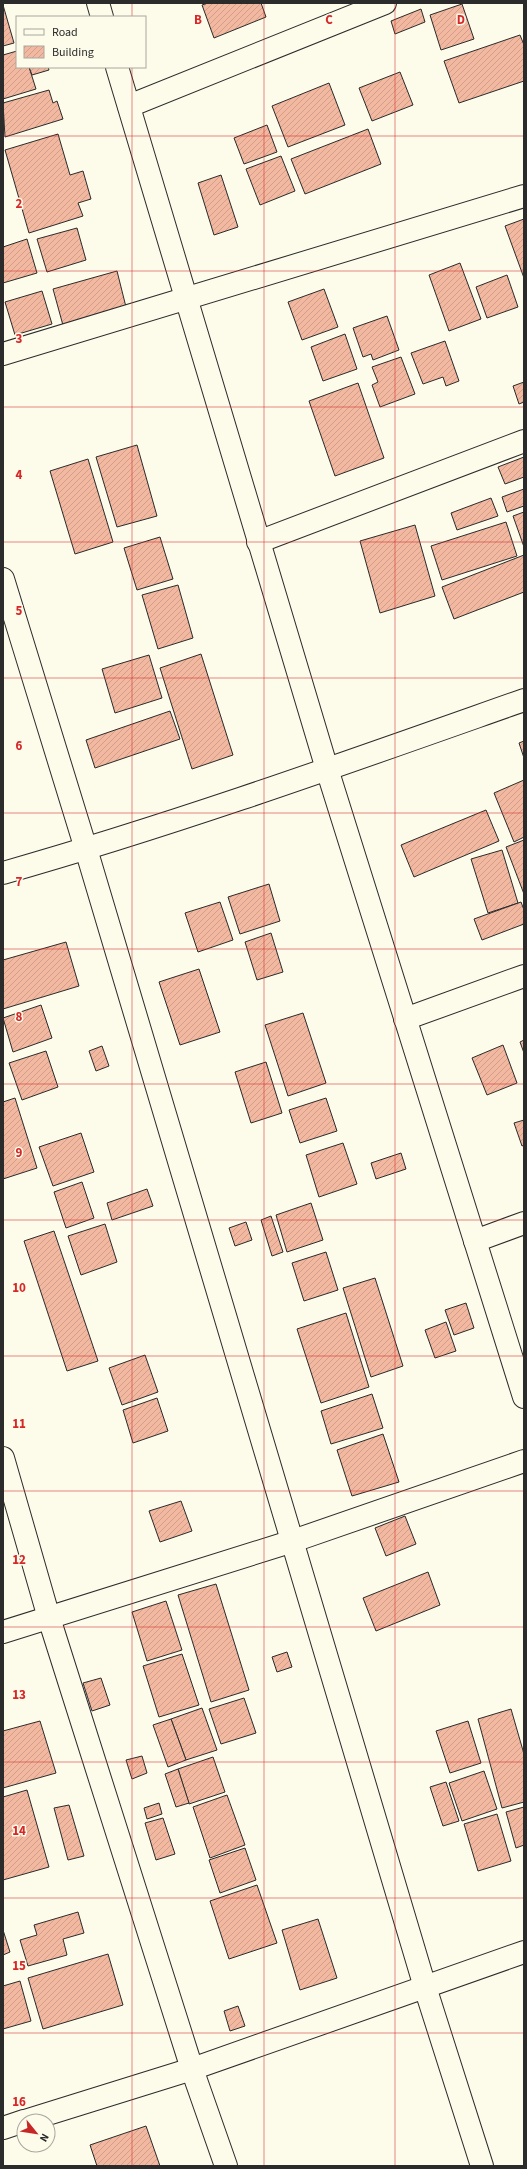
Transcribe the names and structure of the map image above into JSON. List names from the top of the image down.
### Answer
{
  "legend": ["Road", "Building"],
  "north": "bottom right",
  "grid": {
    "columns": ["B", "C", "D"],
    "rows": [
      "2",
      "3",
      "4",
      "5",
      "6",
      "7",
      "8",
      "9",
      "10",
      "11",
      "12",
      "13",
      "14",
      "15",
      "16"
    ]
  }
}
